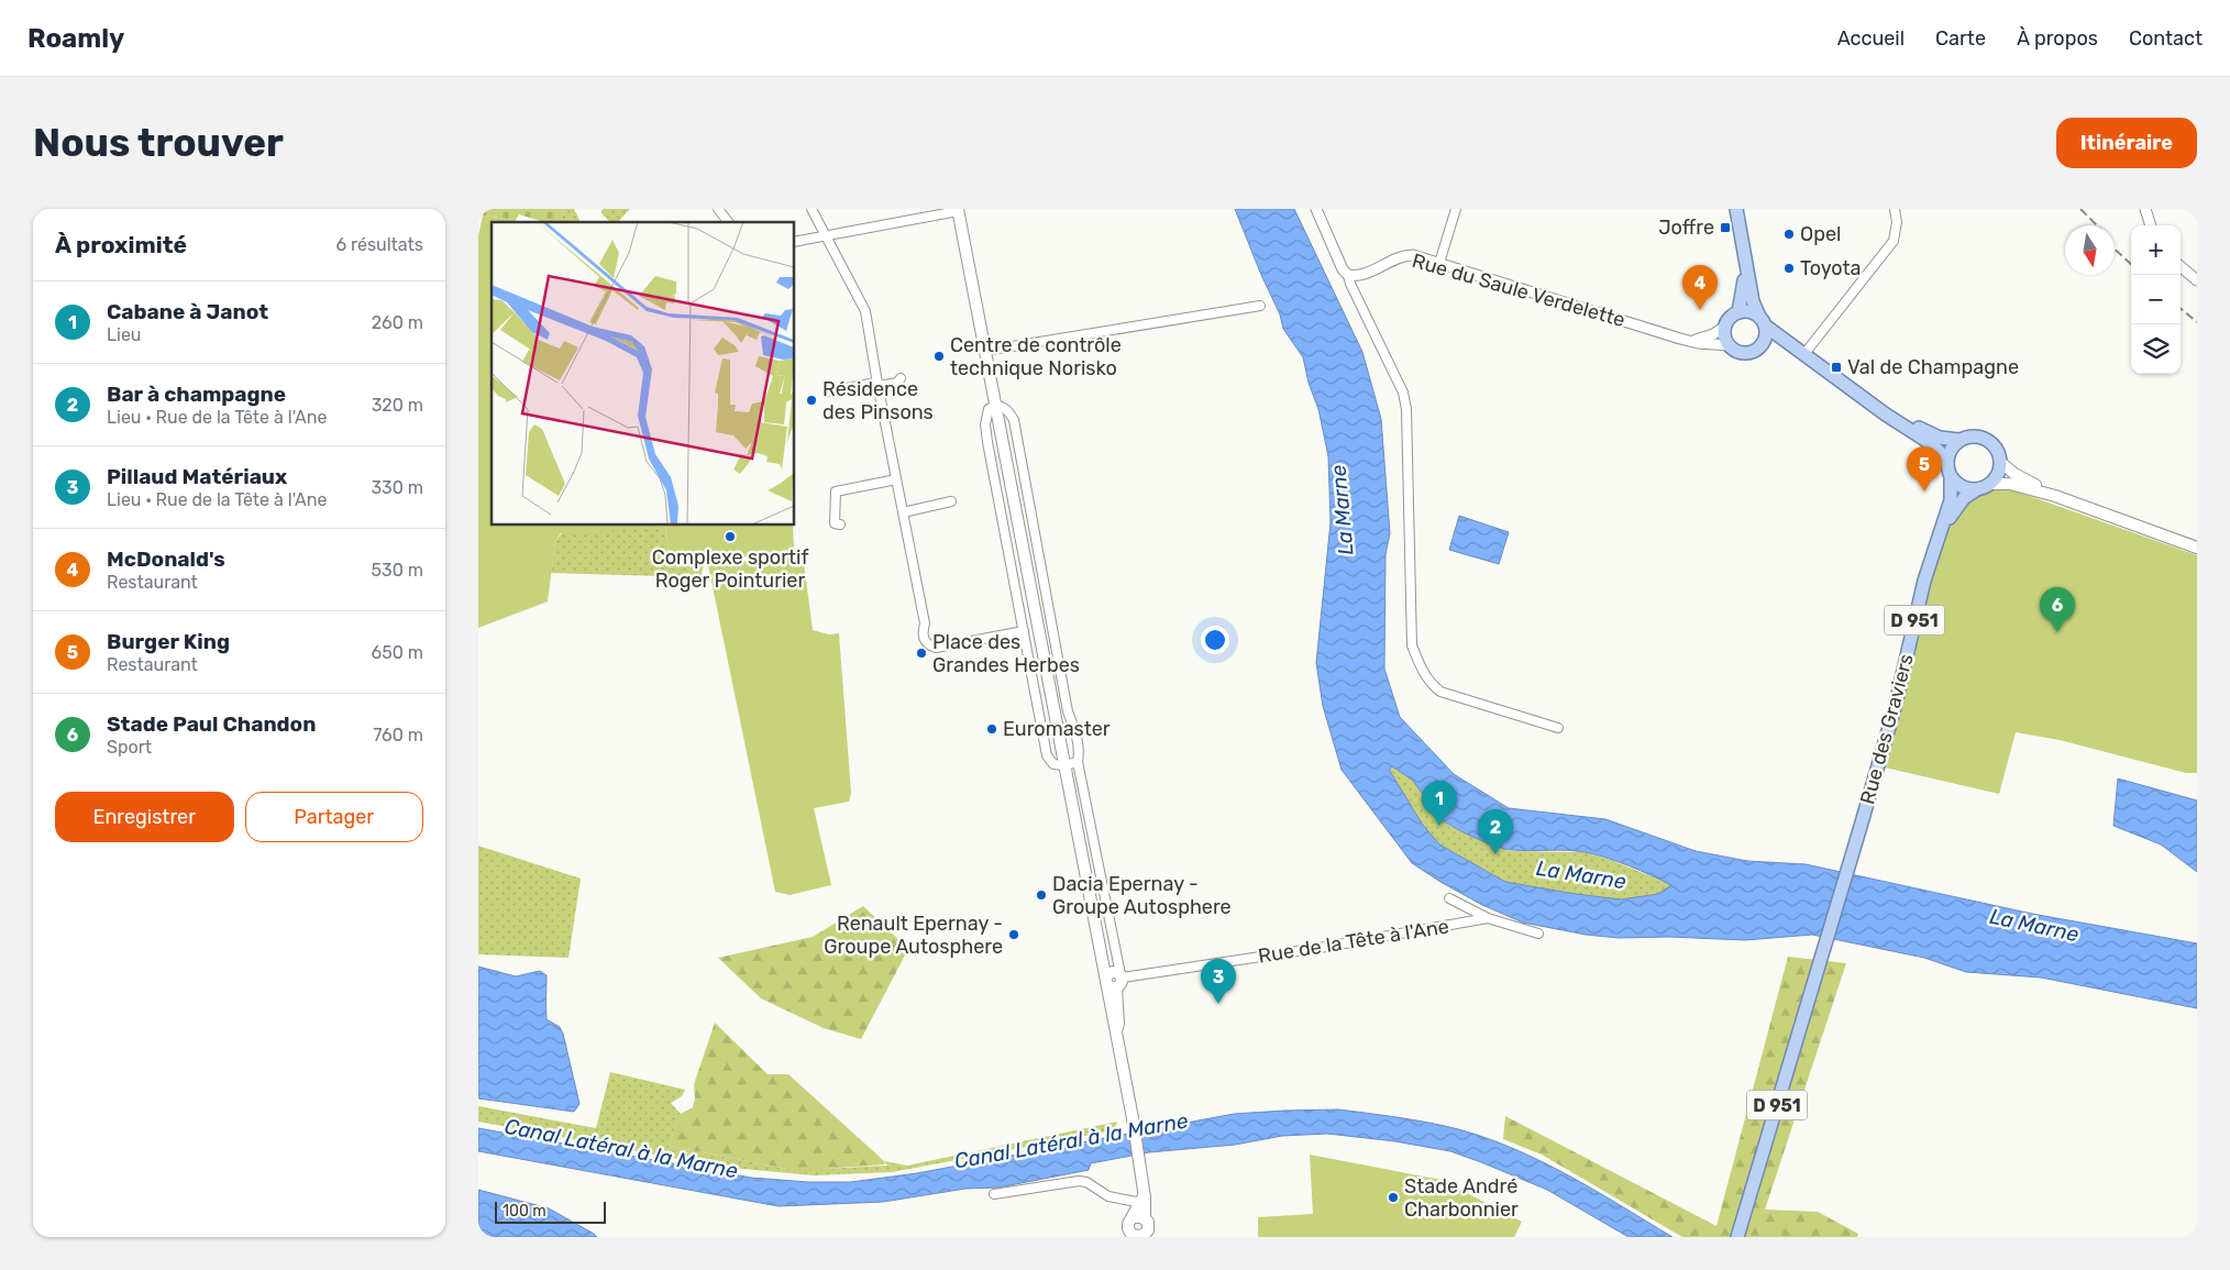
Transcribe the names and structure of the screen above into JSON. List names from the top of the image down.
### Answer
{
  "streets": {
    "main road": ["D 951", "Rue des Graviers"],
    "street": ["Rue du Saule Verdelette", "Rue de la Tête à l'Ane"]
  },
  "water": ["La Marne", "Canal Latéral à la Marne"],
  "places": {
    "transit": ["Joffre", "Val de Champagne"],
    "other": [
      "Opel",
      "Toyota",
      "Centre de contrôle technique Norisko",
      "Résidence des Pinsons",
      "Complexe sportif Roger Pointurier",
      "Place des Grandes Herbes",
      "Euromaster",
      "Dacia Epernay - Groupe Autosphere",
      "Renault Epernay - Groupe Autosphere",
      "Stade André Charbonnier"
    ]
  },
  "scale_bar": "100 m",
  "north": "bottom",
  "page": {
    "header": "Roamly",
    "nav": [
      "Accueil",
      "Carte",
      "À propos",
      "Contact"
    ],
    "buttons": [
      "Itinéraire",
      ["Enregistrer", "Partager"]
    ],
    "title": "Nous trouver",
    "heading": ["À proximité", "6 résultats"],
    "map_buttons": ["+", "−"],
    "pins": [
      "4",
      "5",
      "6",
      "1",
      "2",
      "3"
    ],
    "list": [
      {
        "mark": "1",
        "name": "Cabane à Janot",
        "note": "Lieu",
        "value": "260 m"
      },
      {
        "mark": "2",
        "name": "Bar à champagne",
        "note": "Lieu · Rue de la Tête à l'Ane",
        "value": "320 m"
      },
      {
        "mark": "3",
        "name": "Pillaud Matériaux",
        "note": "Lieu · Rue de la Tête à l'Ane",
        "value": "330 m"
      },
      {
        "mark": "4",
        "name": "McDonald's",
        "note": "Restaurant",
        "value": "530 m"
      },
      {
        "mark": "5",
        "name": "Burger King",
        "note": "Restaurant",
        "value": "650 m"
      },
      {
        "mark": "6",
        "name": "Stade Paul Chandon",
        "note": "Sport",
        "value": "760 m"
      }
    ],
    "scale": "100 m"
  }
}
